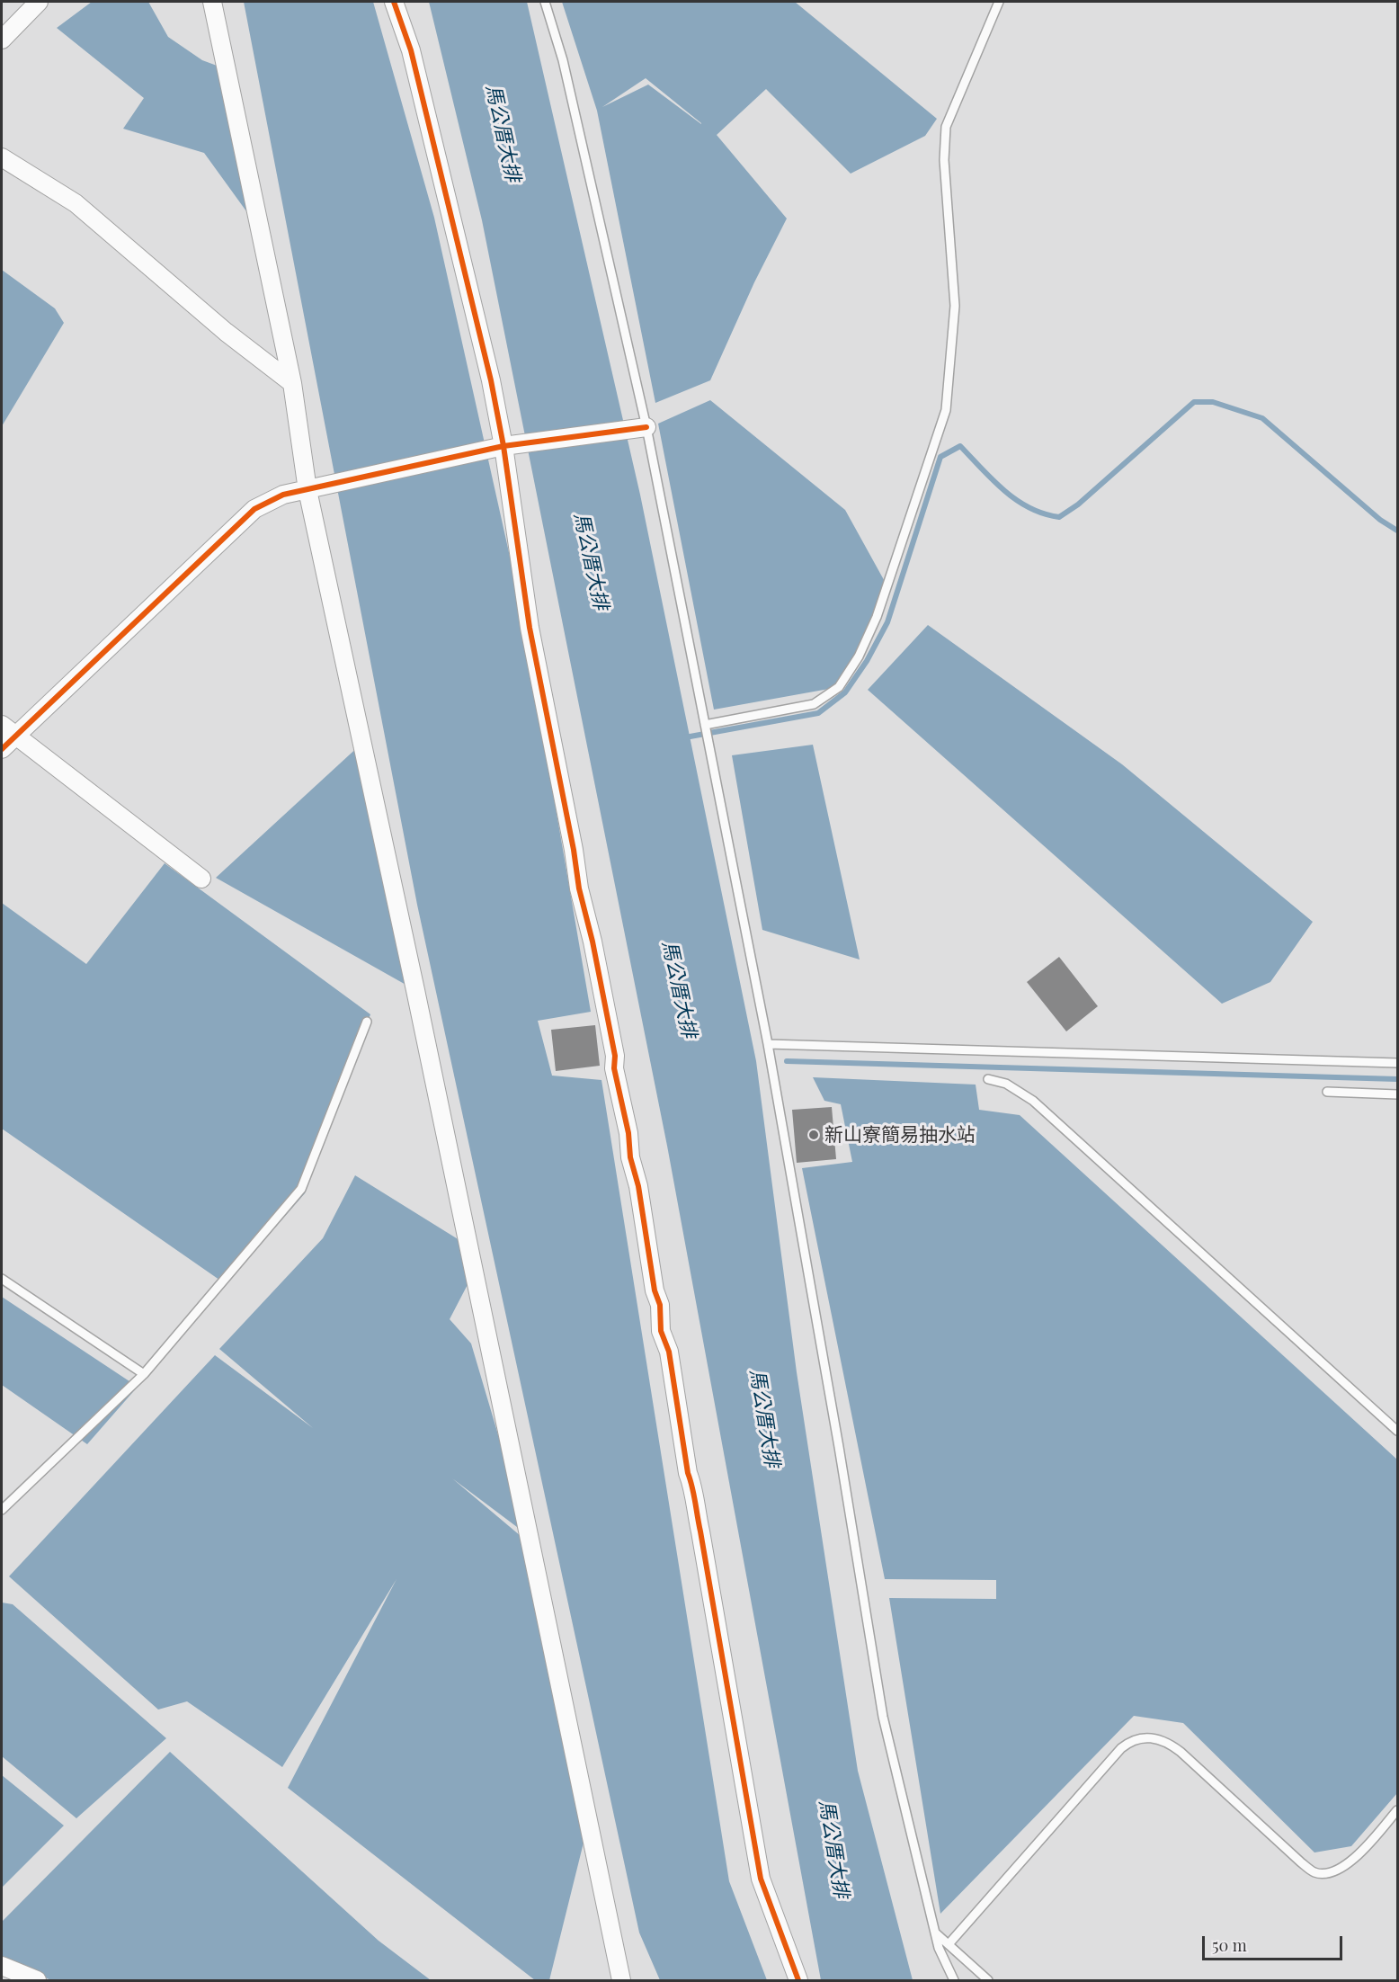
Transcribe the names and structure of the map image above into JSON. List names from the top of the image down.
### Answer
{
  "water": ["馬公厝大排"],
  "places": ["新山寮簡易抽水站"],
  "scale_bar": "50 m"
}
